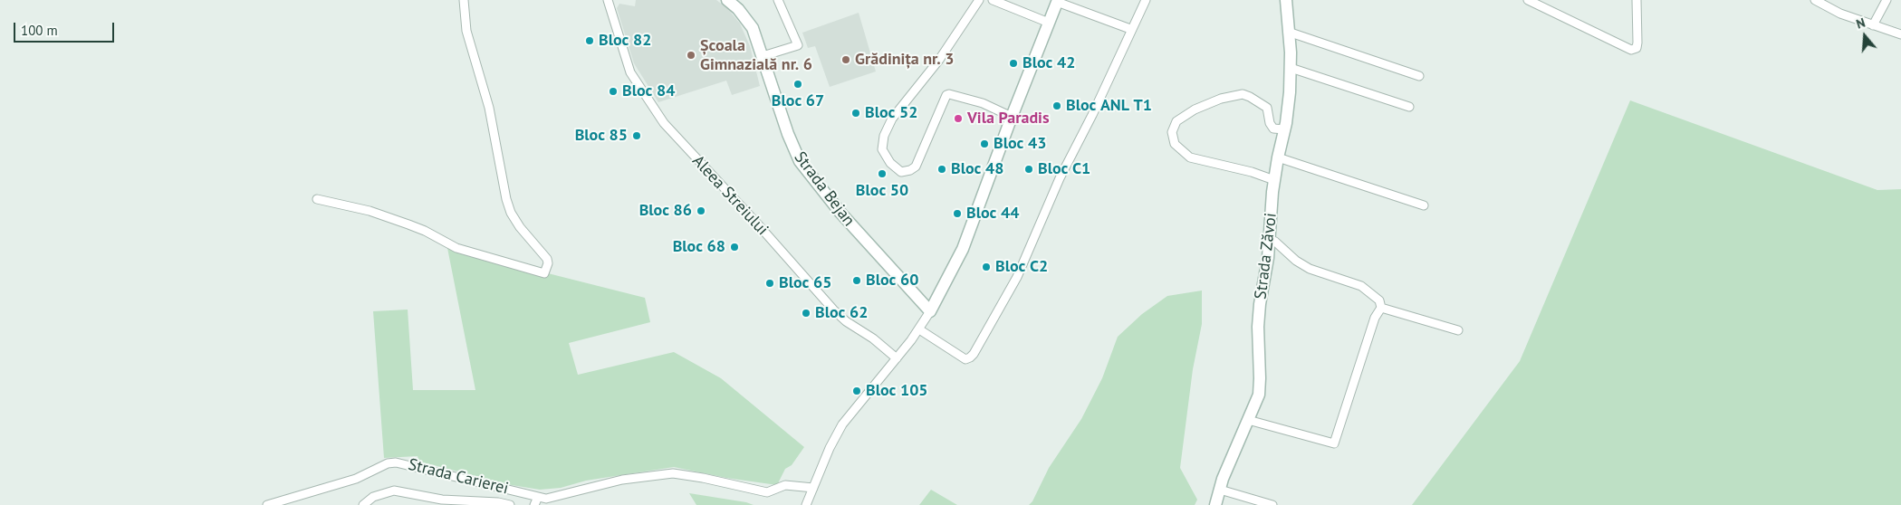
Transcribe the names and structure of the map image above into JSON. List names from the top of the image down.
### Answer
{
  "streets": {
    "street": [
      "Strada Bejan",
      "Aleea Streiului",
      "Strada Zăvoi",
      "Strada Carierei"
    ]
  },
  "places": [
    "Bloc 82",
    "Școala Gimnazială nr. 6",
    "Grădinița nr. 3",
    "Bloc 42",
    "Bloc 67",
    "Bloc 84",
    "Bloc ANL T1",
    "Bloc 52",
    "Vila Paradis",
    "Bloc 85",
    "Bloc 43",
    "Bloc 48",
    "Bloc C1",
    "Bloc 50",
    "Bloc 86",
    "Bloc 44",
    "Bloc 68",
    "Bloc C2",
    "Bloc 60",
    "Bloc 65",
    "Bloc 62",
    "Bloc 105"
  ],
  "scale_bar": "100 m",
  "north": "top"
}
